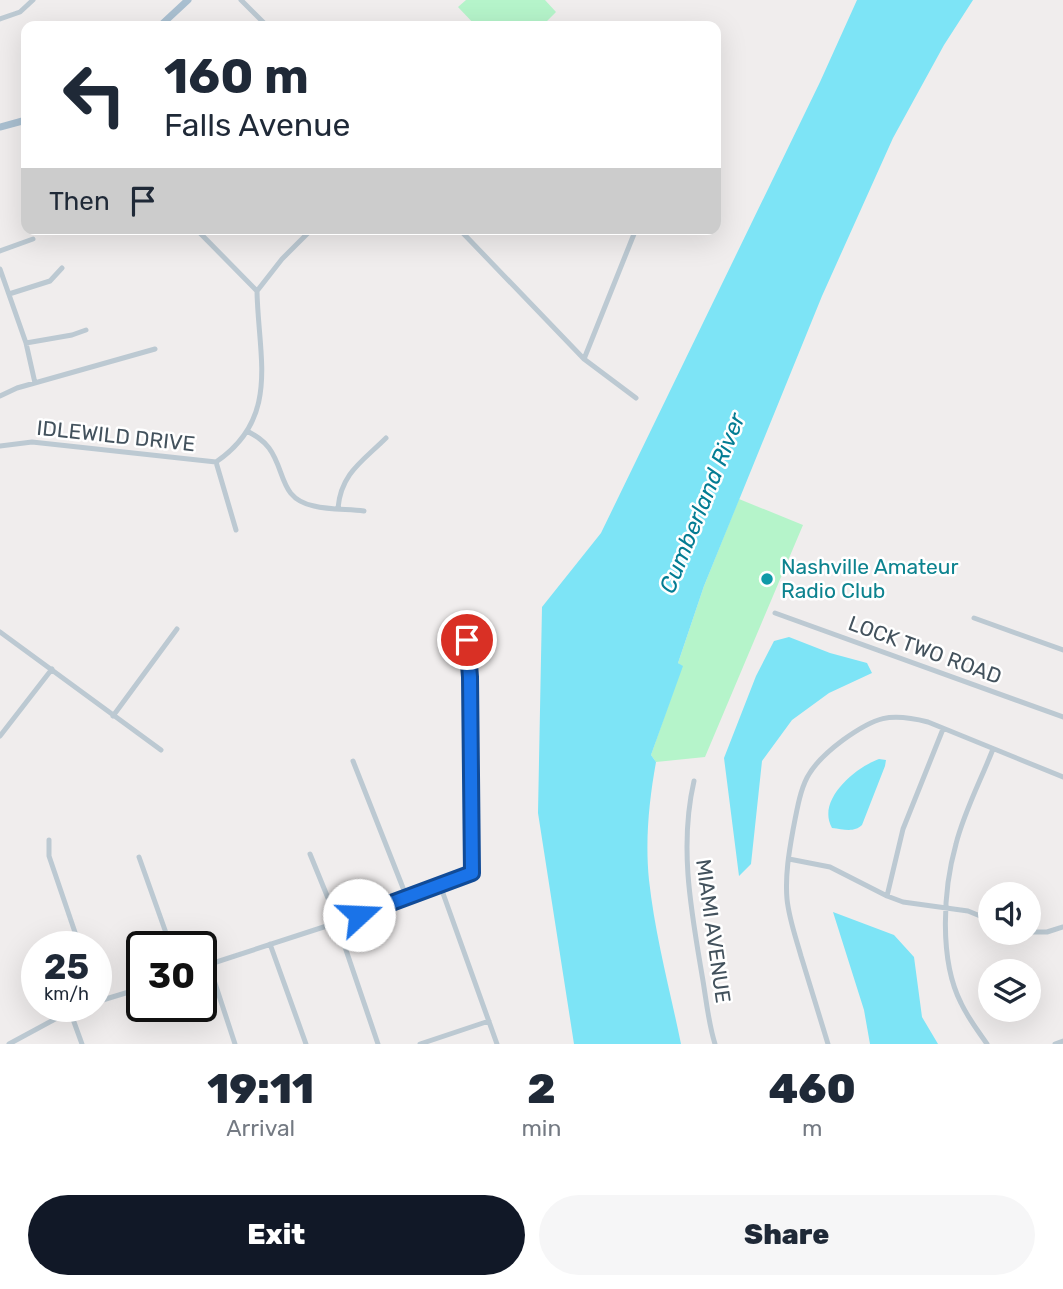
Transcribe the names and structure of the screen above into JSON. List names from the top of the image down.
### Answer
{
  "streets": {
    "street": ["IDLEWILD DRIVE", "LOCK TWO ROAD", "MIAMI AVENUE"]
  },
  "water": ["Cumberland River"],
  "places": ["Nashville Amateur Radio Club"],
  "page": {
    "turn": ["160 m", "Falls Avenue"],
    "then": "Then",
    "speed": "25 km/h",
    "limit": "30",
    "eta": [
      "19:11",
      "Arrival",
      "2",
      "min",
      "460",
      "m"
    ],
    "buttons": ["Exit", "Share"]
  }
}
